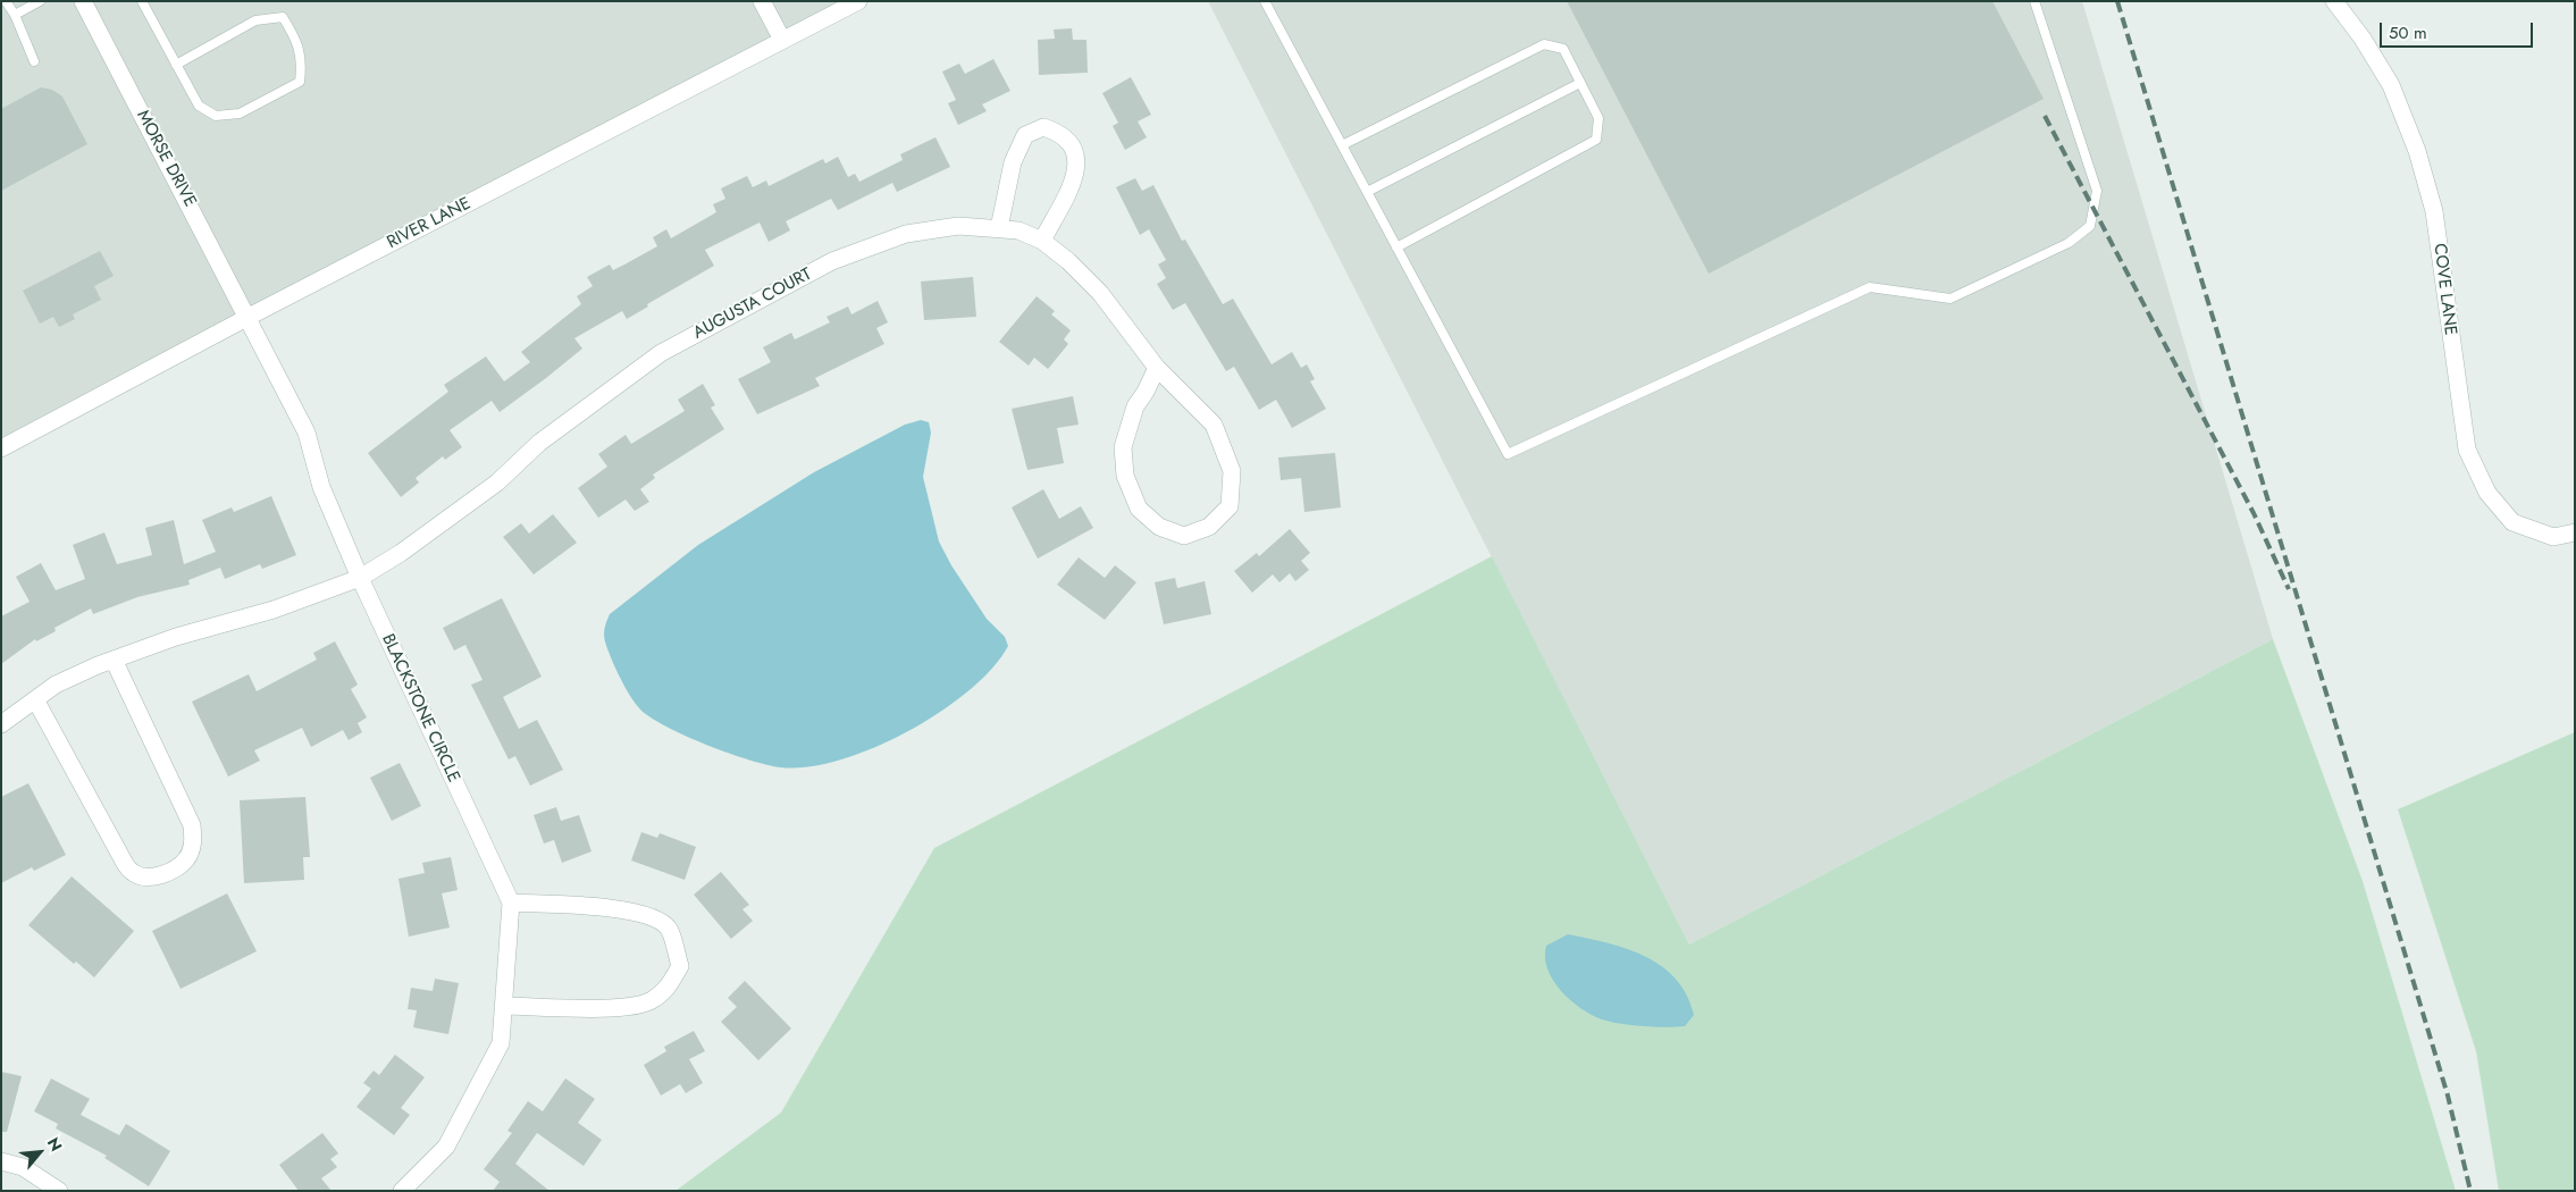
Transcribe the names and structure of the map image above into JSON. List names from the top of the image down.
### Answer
{
  "streets": {
    "street": [
      "MORSE DRIVE",
      "RIVER LANE",
      "COVE LANE",
      "AUGUSTA COURT",
      "BLACKSTONE CIRCLE"
    ]
  },
  "crossings": [
    ["MORSE DRIVE", "RIVER LANE"],
    ["MORSE DRIVE", "AUGUSTA COURT"],
    ["MORSE DRIVE", "BLACKSTONE CIRCLE"],
    ["AUGUSTA COURT", "BLACKSTONE CIRCLE"]
  ],
  "scale_bar": "50 m",
  "north": "top right"
}
